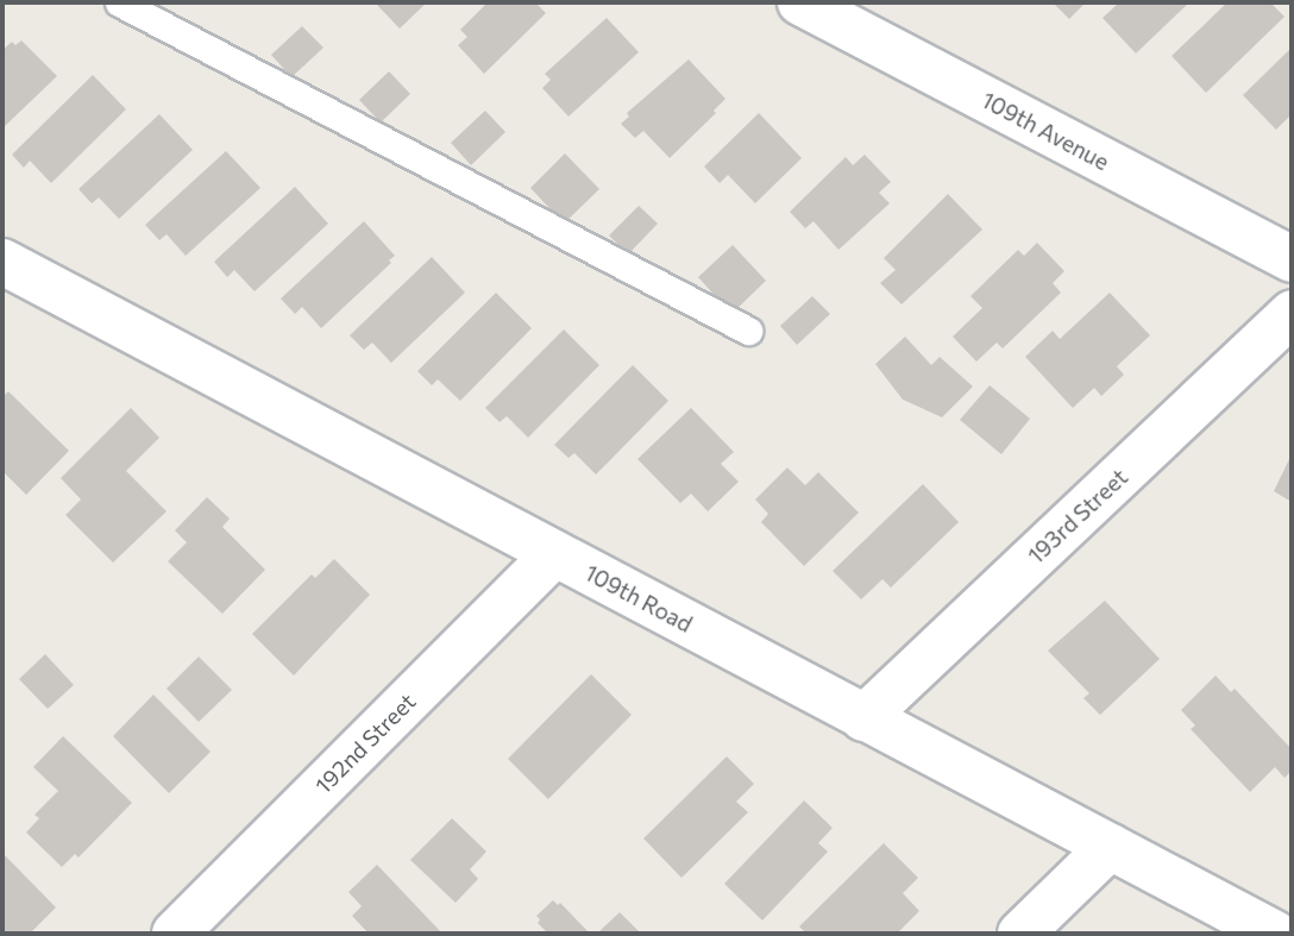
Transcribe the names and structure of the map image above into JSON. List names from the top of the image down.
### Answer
{
  "streets": {
    "street": [
      "109th Avenue",
      "193rd Street",
      "109th Road",
      "192nd Street"
    ]
  },
  "crossings": [
    ["193rd Street", "109th Road"],
    ["109th Road", "192nd Street"]
  ]
}
